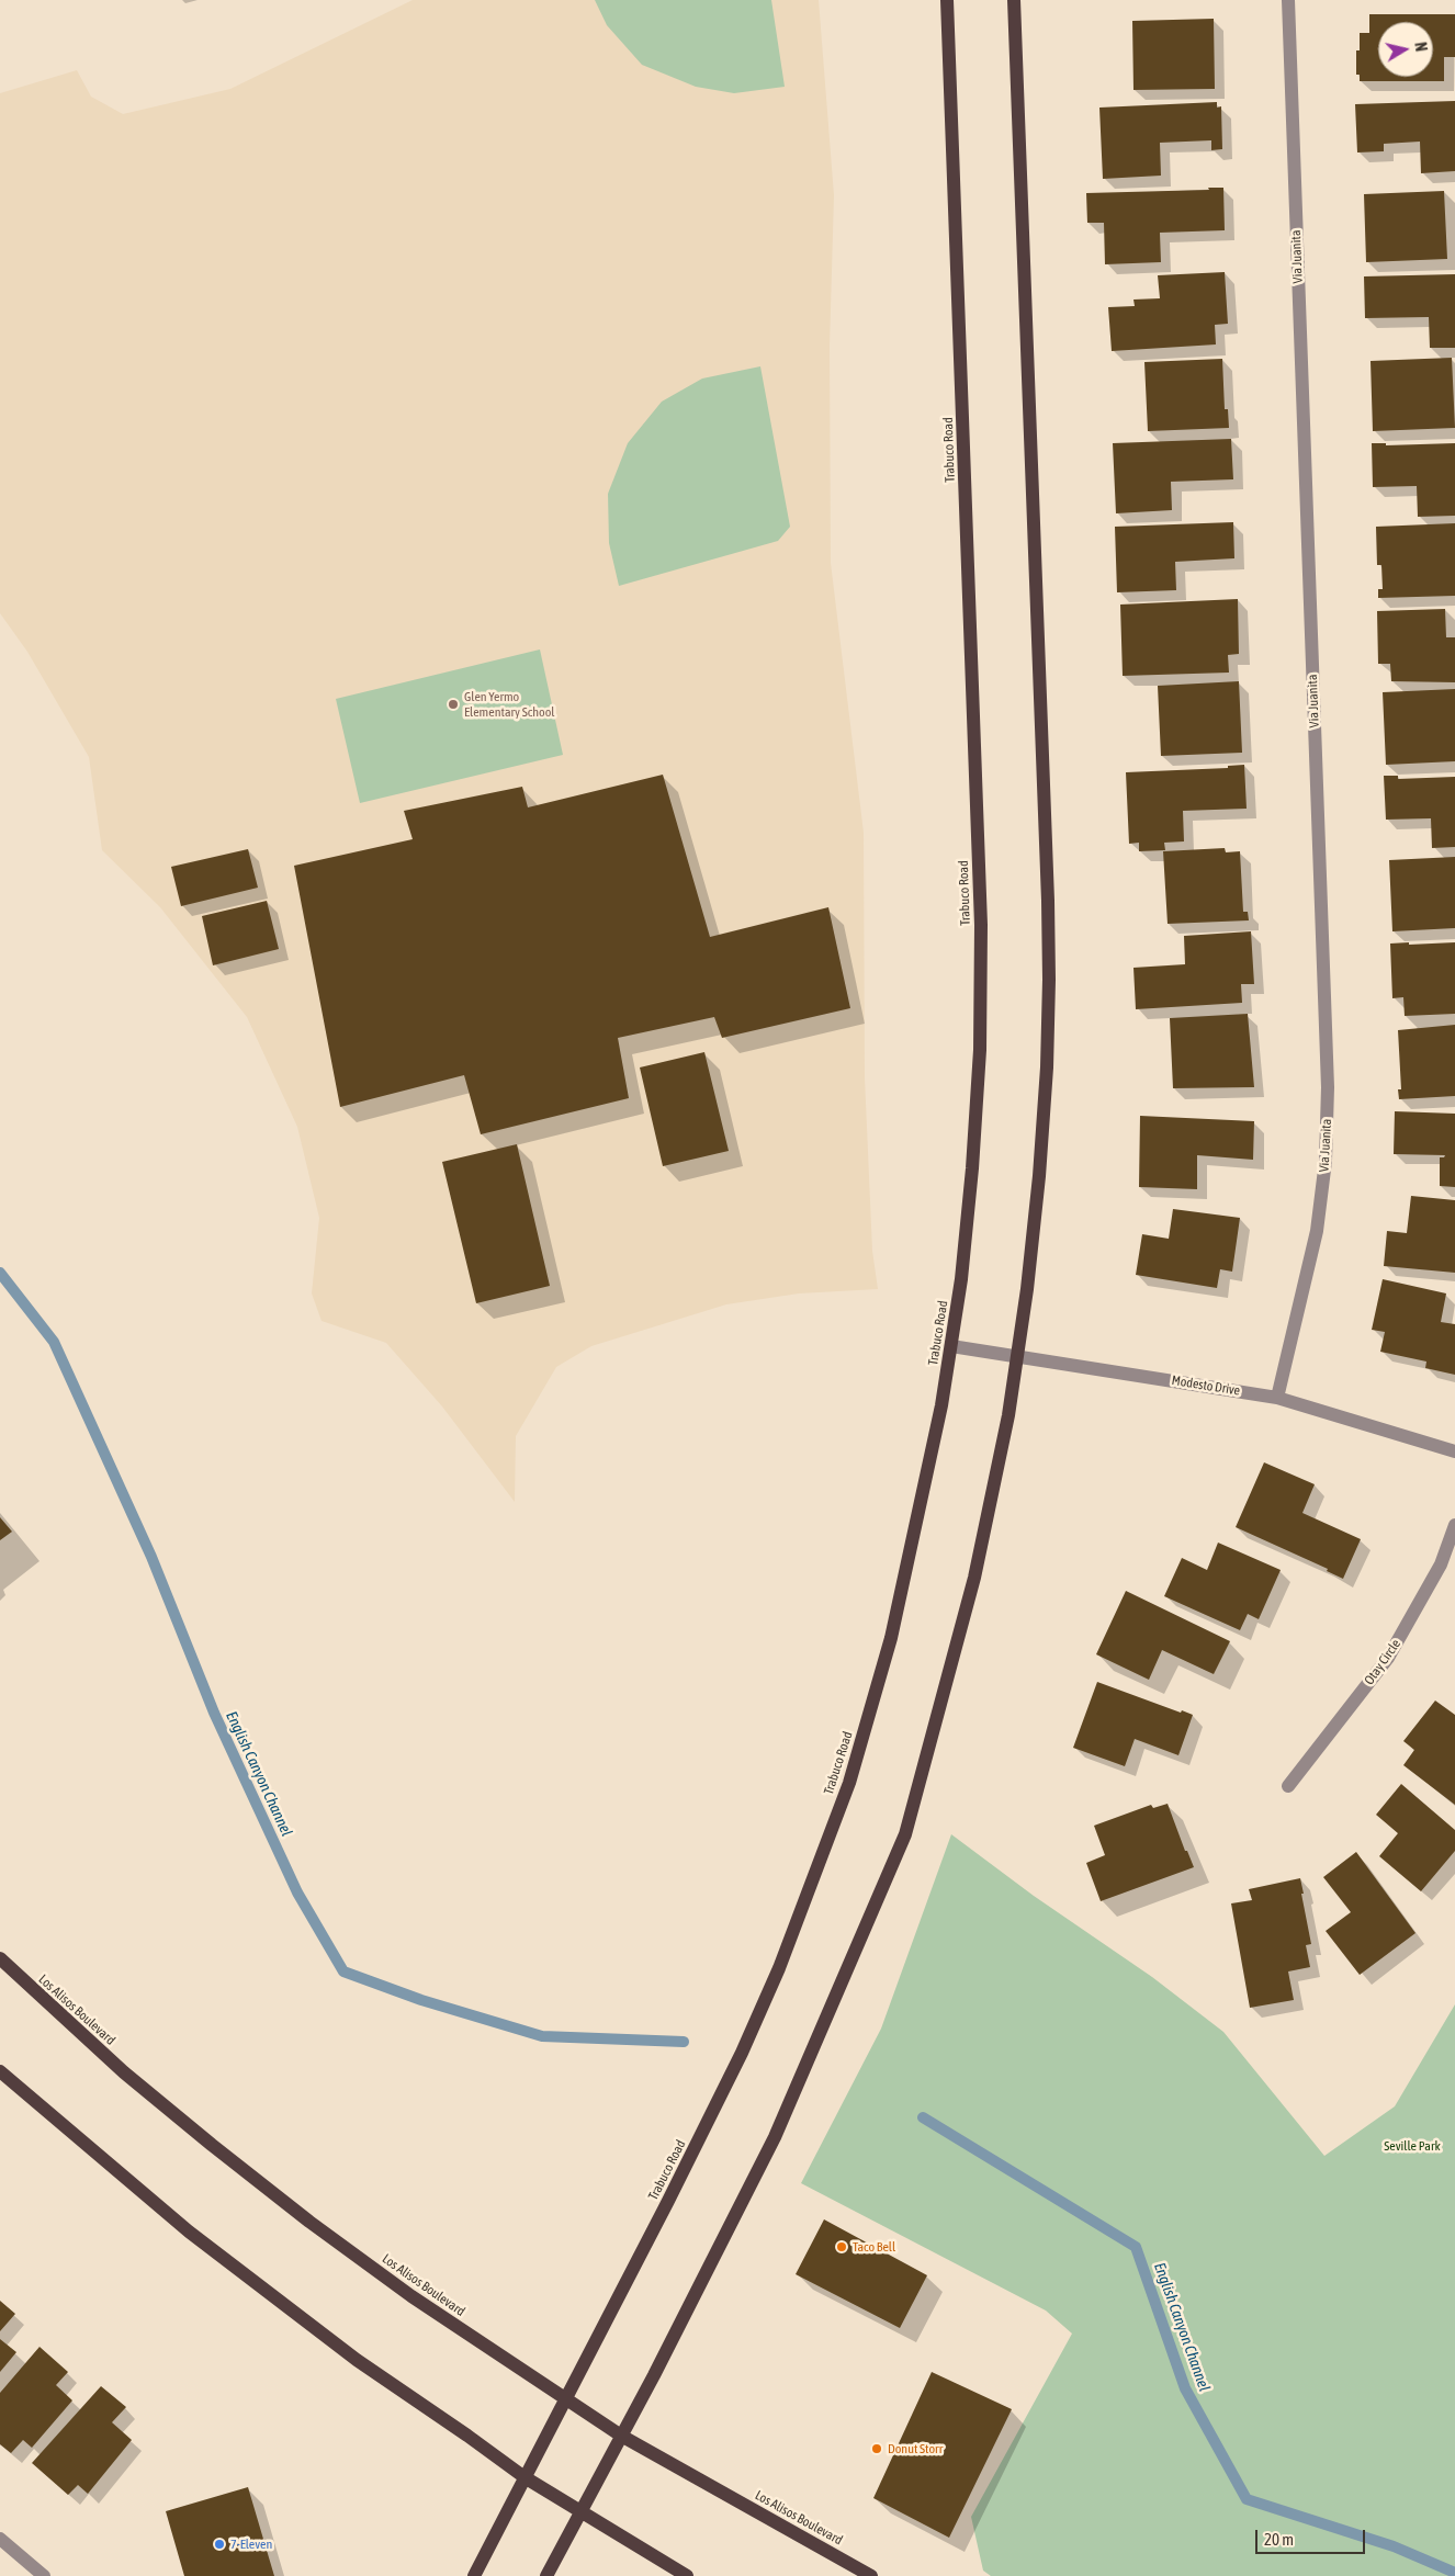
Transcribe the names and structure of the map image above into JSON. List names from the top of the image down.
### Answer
{
  "streets": {
    "main road": ["Trabuco Road", "Los Alisos Boulevard"],
    "street": ["Via Juanita", "Modesto Drive", "Otay Circle"]
  },
  "crossings": [
    ["Via Juanita", "Modesto Drive"],
    ["Trabuco Road", "Modesto Drive"],
    ["Trabuco Road", "Los Alisos Boulevard"]
  ],
  "water": ["English Canyon Channel"],
  "parks": ["Seville Park"],
  "places": [
    "Glen Yermo Elementary School",
    "Taco Bell",
    "Donut Storr",
    "7-Eleven"
  ],
  "scale_bar": "20 m",
  "north": "right"
}
